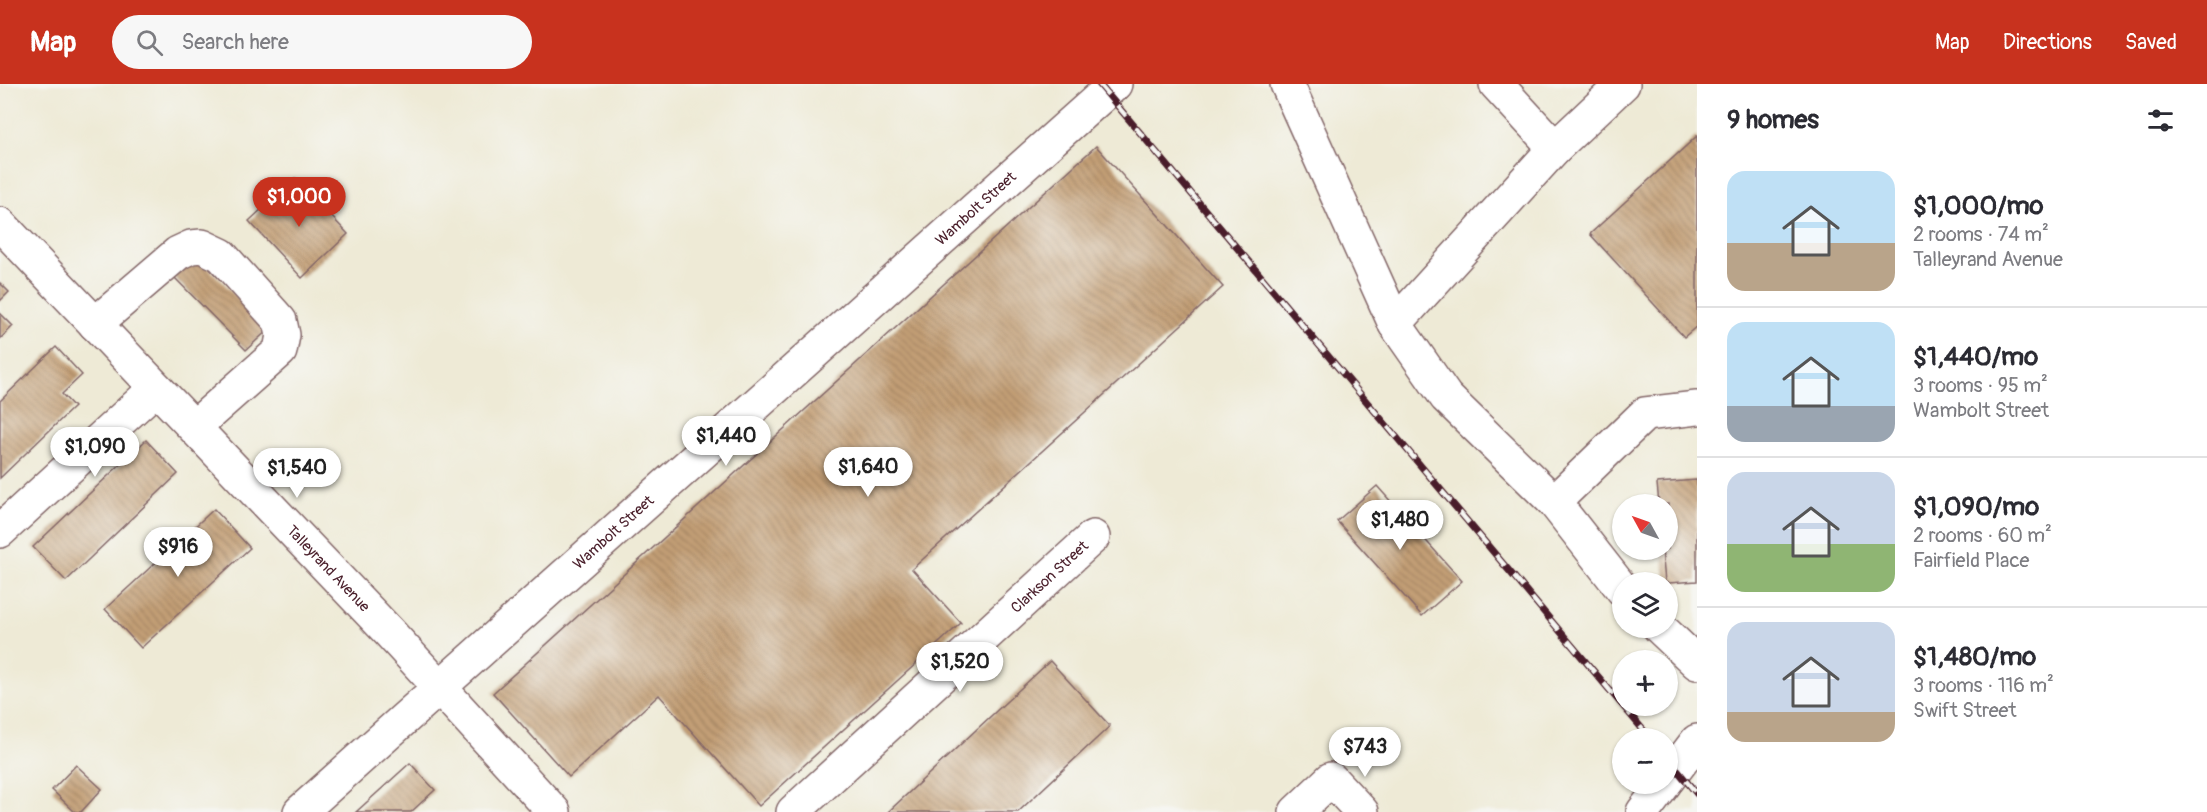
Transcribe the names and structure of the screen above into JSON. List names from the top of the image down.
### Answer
{
  "streets": {
    "street": ["Wambolt Street", "Talleyrand Avenue", "Clarkson Street"]
  },
  "crossings": [
    ["Wambolt Street", "Talleyrand Avenue"]
  ],
  "north": "top left",
  "page": {
    "header": "Map",
    "search": "Search here",
    "nav": ["Map", "Directions", "Saved"],
    "heading": "9 homes",
    "list": [
      {
        "name": "$1,000/mo",
        "note": "2 rooms · 74 m² · Talleyrand Avenue"
      },
      {
        "name": "$1,440/mo",
        "note": "3 rooms · 95 m² · Wambolt Street"
      },
      {
        "name": "$1,090/mo",
        "note": "2 rooms · 60 m² · Fairfield Place"
      },
      {
        "name": "$1,480/mo",
        "note": "3 rooms · 116 m² · Swift Street"
      }
    ],
    "price": [
      "$1,000",
      "$1,440",
      "$1,090",
      "$1,640",
      "$1,540",
      "$1,480",
      "$916",
      "$1,520",
      "$743"
    ],
    "map_buttons": ["+", "−"]
  }
}
